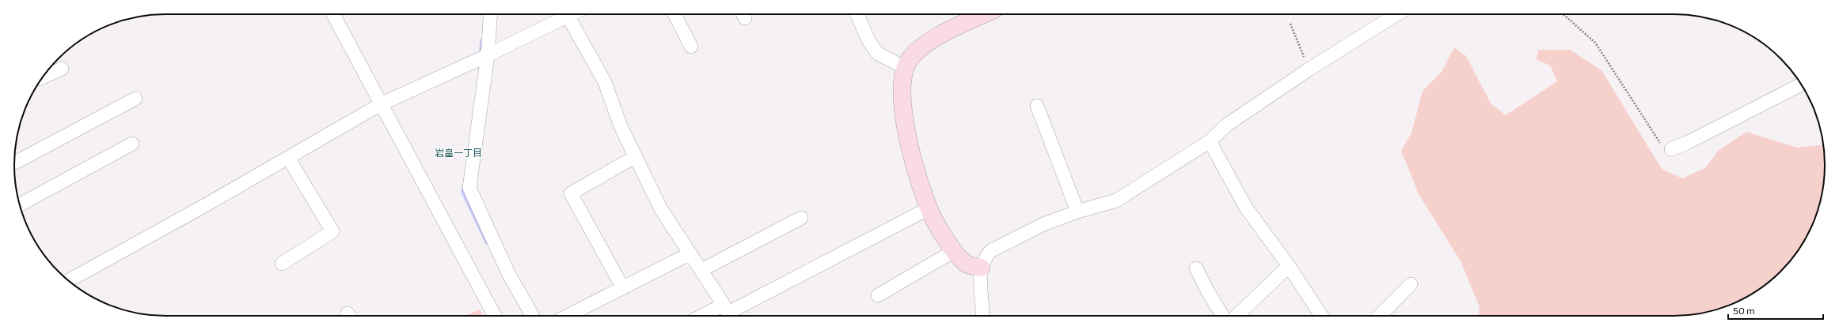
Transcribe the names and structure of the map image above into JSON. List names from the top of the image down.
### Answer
{
  "districts": ["岩畠一丁目"],
  "scale_bar": "50 m"
}
